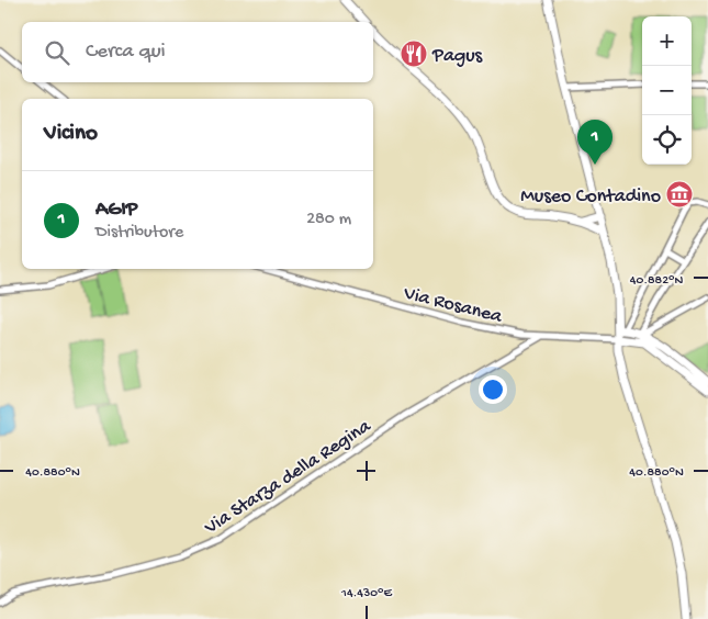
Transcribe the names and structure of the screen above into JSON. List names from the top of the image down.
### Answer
{
  "streets": {
    "street": ["Via Rosanea", "Via Starza della Regina"]
  },
  "crossings": [
    ["Via Rosanea", "Via Starza della Regina"]
  ],
  "places": {
    "restaurant": ["Pagus"],
    "museum": ["Museo Contadino"]
  },
  "page": {
    "map_buttons": ["+", "−"],
    "search": "Cerca qui",
    "heading": "Vicino",
    "pins": "1",
    "list": [
      {
        "mark": "1",
        "name": "AGIP",
        "note": "Distributore",
        "value": "280 m"
      }
    ]
  },
  "coordinates": ["40.882°N", "40.880°N", "14.430°E"]
}
